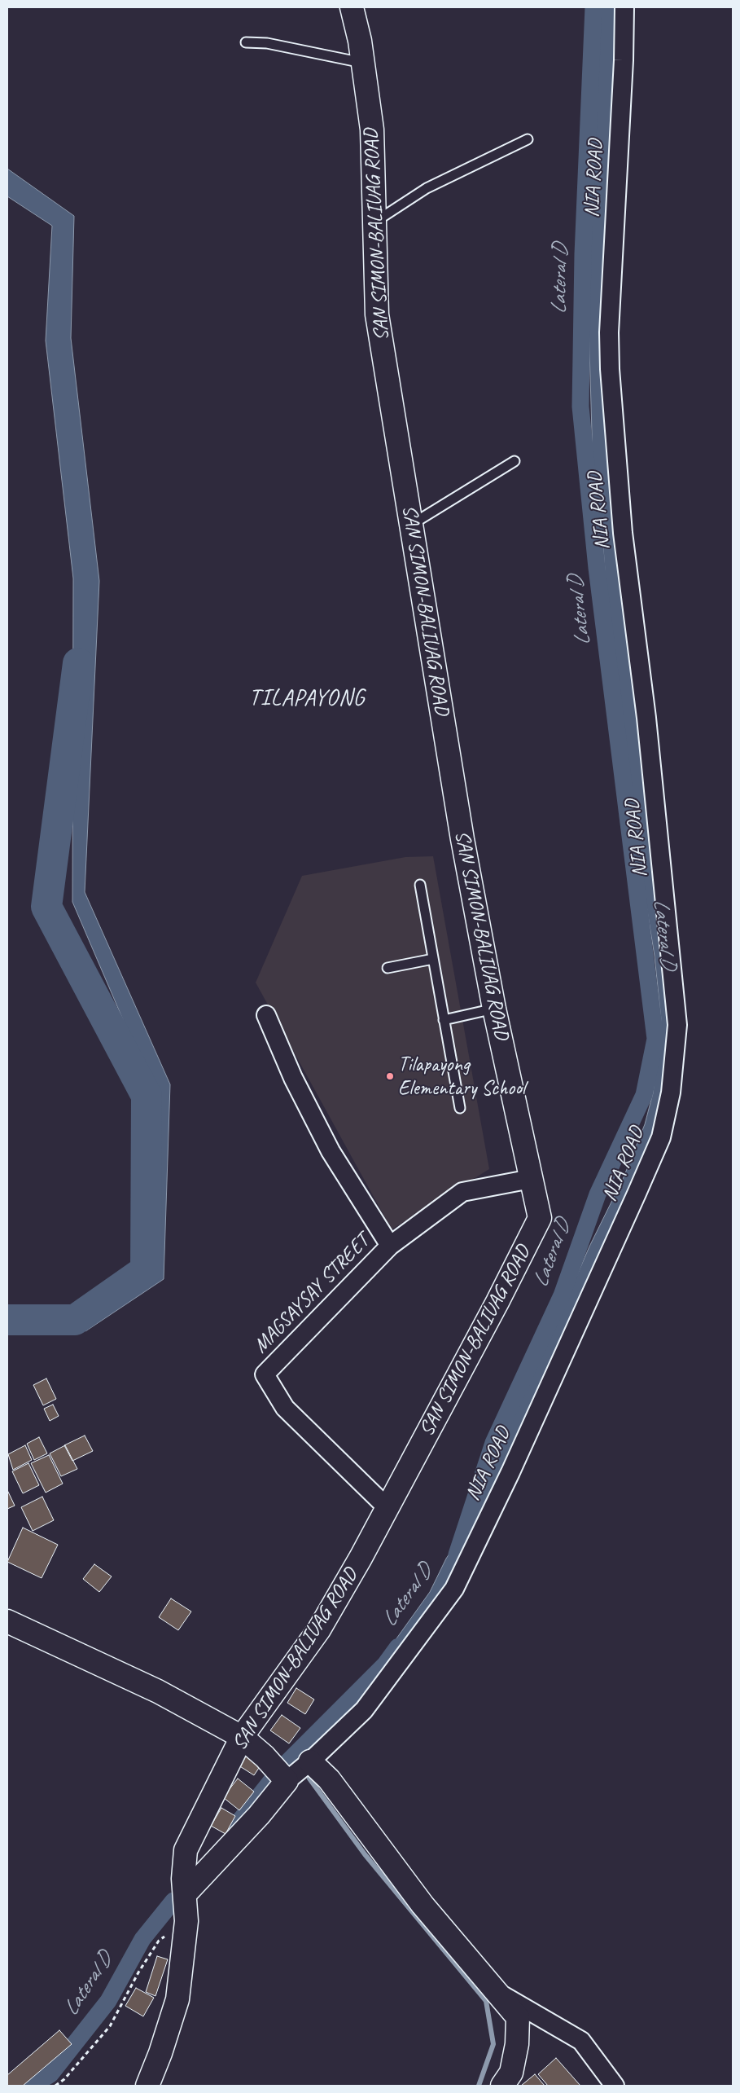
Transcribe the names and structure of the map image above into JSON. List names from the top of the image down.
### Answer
{
  "streets": {
    "main road": ["SAN SIMON-BALIUAG ROAD"],
    "street": ["NIA ROAD", "MAGSAYSAY STREET"]
  },
  "crossings": [
    ["SAN SIMON-BALIUAG ROAD", "MAGSAYSAY STREET"]
  ],
  "districts": ["TILAPAYONG"],
  "water": ["Lateral D"],
  "places": ["Tilapayong Elementary School"]
}
